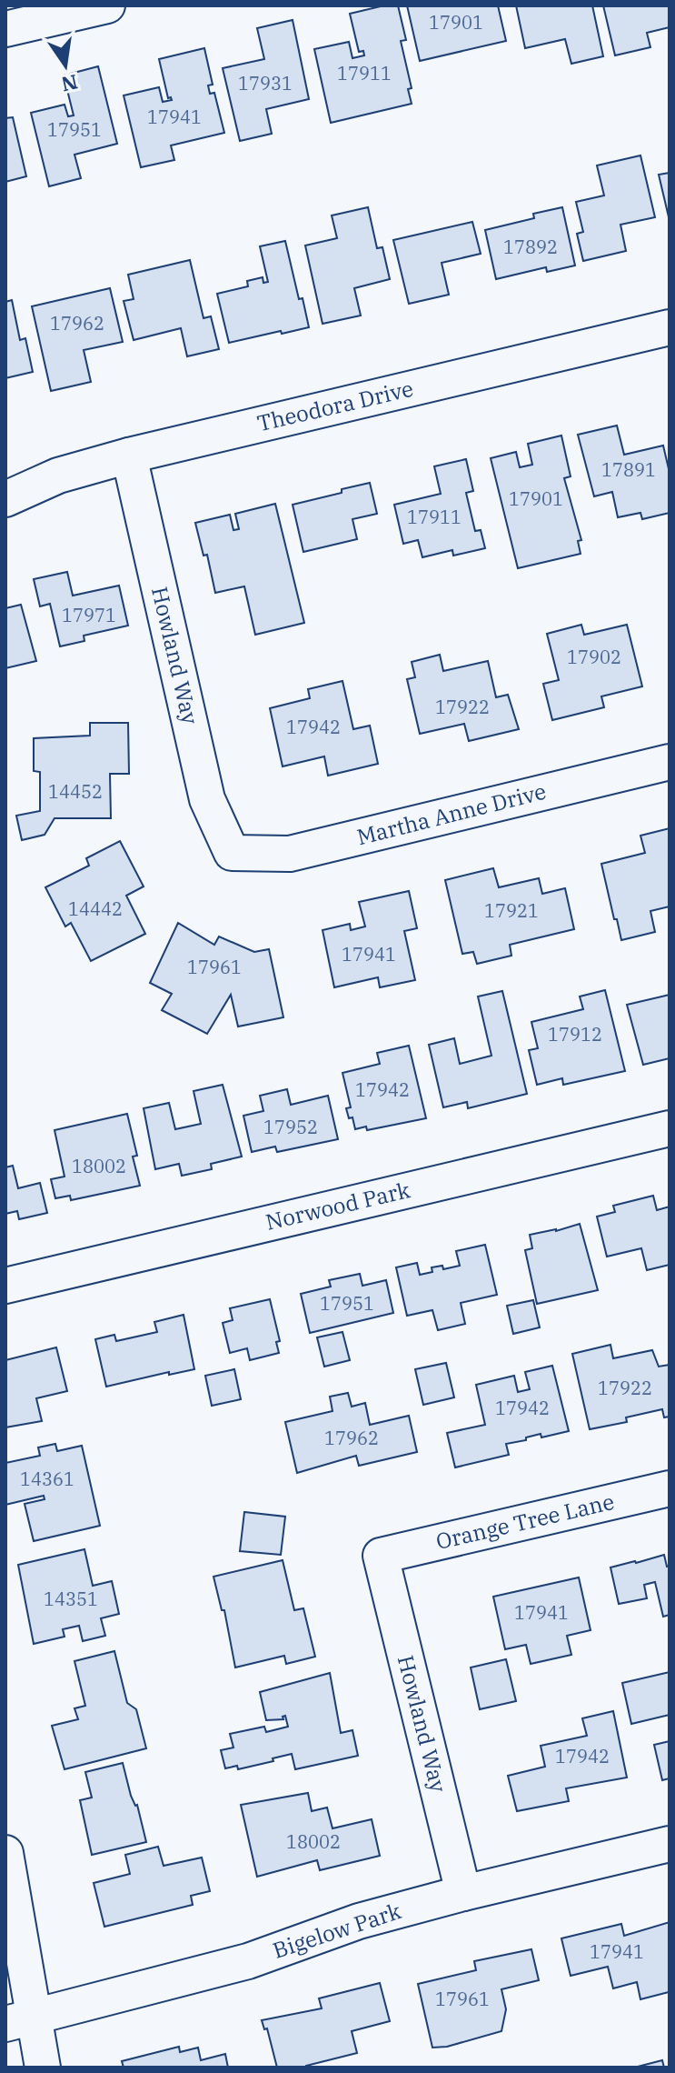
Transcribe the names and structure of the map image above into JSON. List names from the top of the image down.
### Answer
{
  "streets": {
    "street": [
      "Theodora Drive",
      "Howland Way",
      "Martha Anne Drive",
      "Norwood Park",
      "Orange Tree Lane",
      "Bigelow Park"
    ]
  },
  "crossings": [
    ["Theodora Drive", "Howland Way"],
    ["Howland Way", "Martha Anne Drive"],
    ["Howland Way", "Orange Tree Lane"],
    ["Howland Way", "Bigelow Park"]
  ],
  "house_numbers": [
    "17901",
    "17911",
    "17931",
    "17941",
    "17951",
    "17892",
    "17962",
    "17891",
    "17901",
    "17911",
    "17971",
    "17902",
    "17922",
    "17942",
    "14452",
    "14442",
    "17921",
    "17941",
    "17961",
    "17912",
    "17942",
    "17952",
    "18002",
    "17951",
    "17922",
    "17942",
    "17962",
    "14361",
    "14351",
    "17941",
    "17942",
    "18002",
    "17941",
    "17961"
  ],
  "north": "bottom"
}
